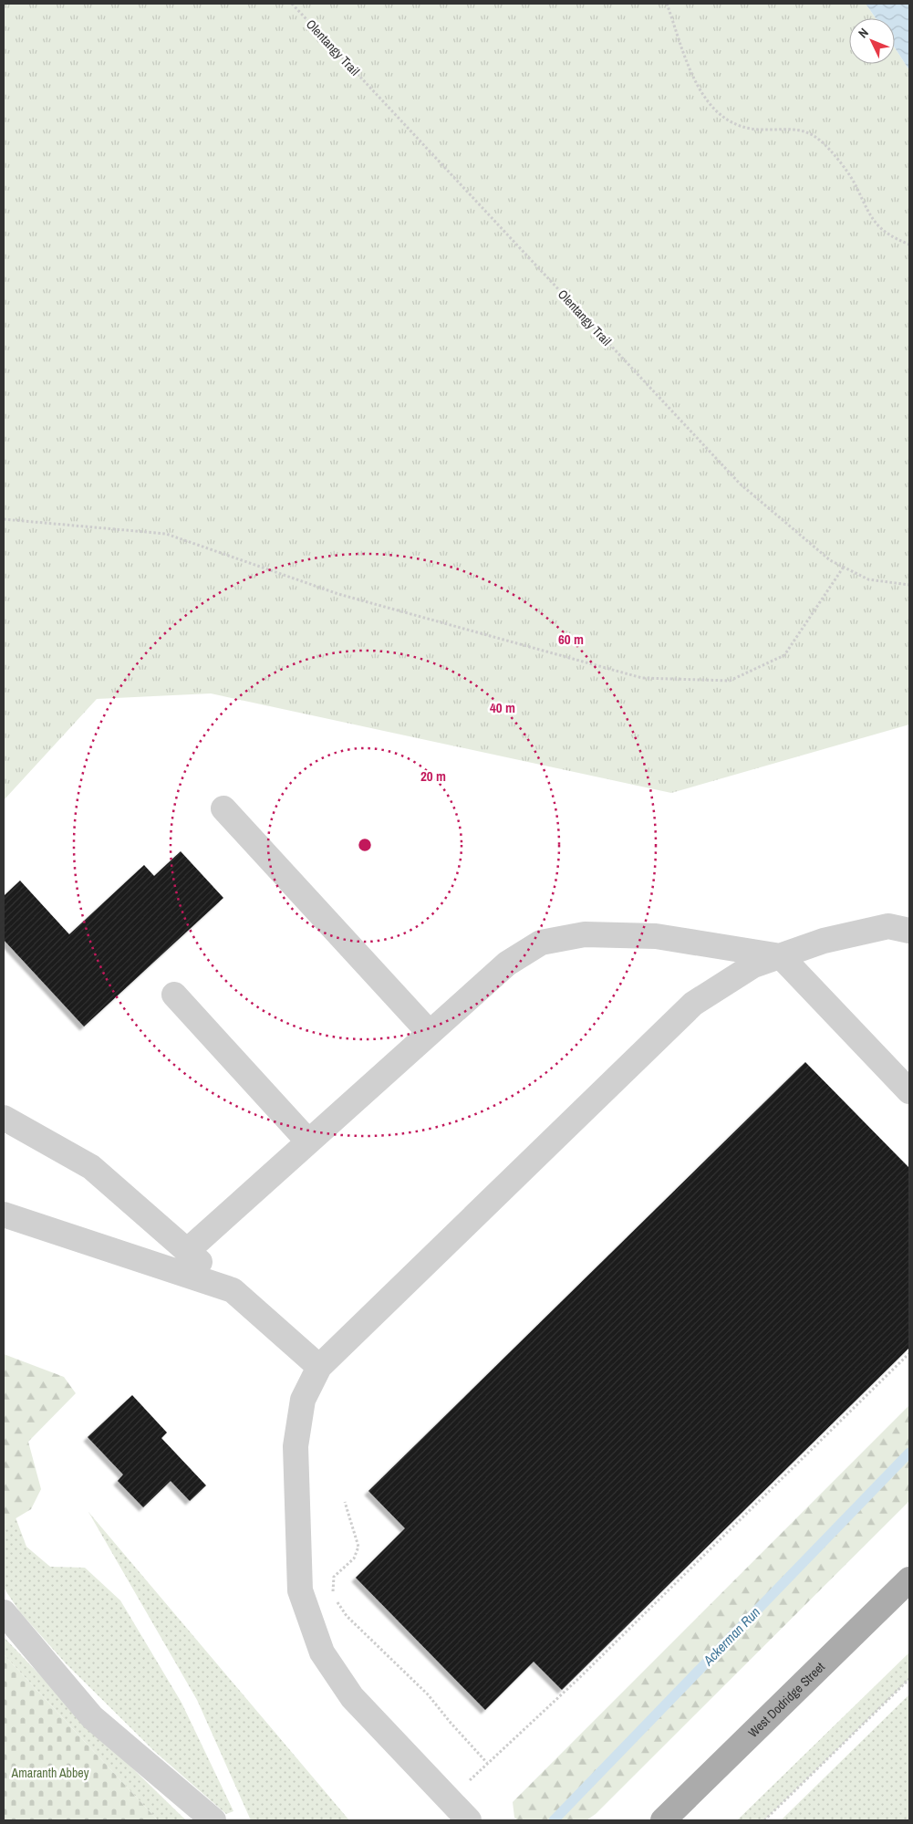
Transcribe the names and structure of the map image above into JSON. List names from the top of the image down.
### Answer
{
  "streets": {
    "main road": ["West Dodridge Street"],
    "path": ["Olentangy Trail"]
  },
  "water": ["Ackerman Run"],
  "parks": ["Amaranth Abbey"],
  "north": "top left",
  "rings": ["60 m", "40 m", "20 m"]
}
